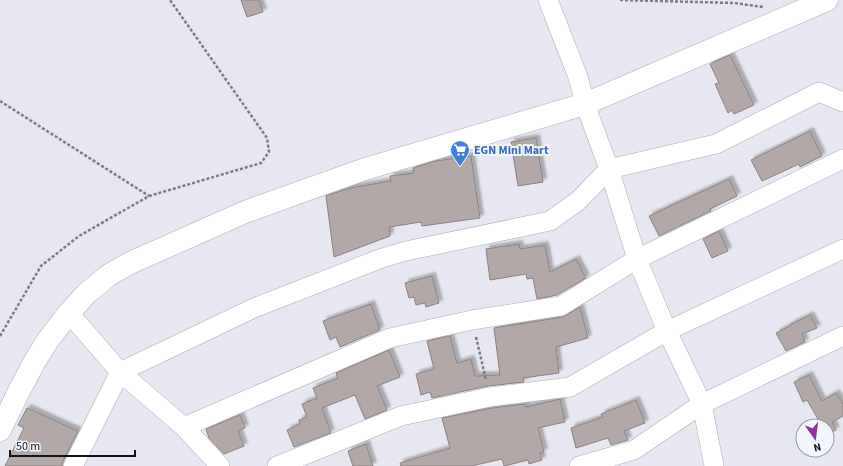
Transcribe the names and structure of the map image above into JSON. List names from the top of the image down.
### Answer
{
  "places": {
    "supermarket": ["EGN Mini Mart"]
  },
  "scale_bar": "50 m",
  "north": "bottom"
}
